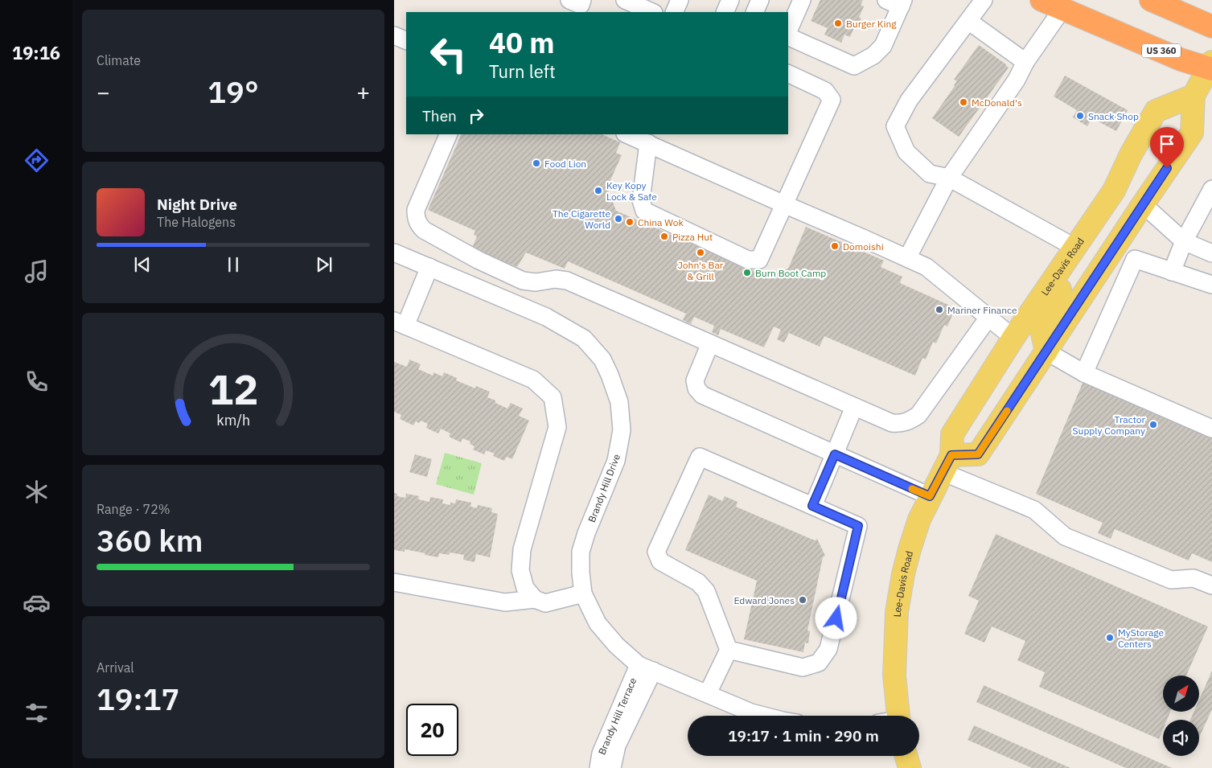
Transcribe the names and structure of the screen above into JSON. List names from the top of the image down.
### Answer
{
  "streets": {
    "highway": ["US 360"],
    "main road": ["Lee-Davis Road"],
    "street": ["Brandy Hill Drive", "Brandy Hill Terrace"]
  },
  "crossings": [
    ["Brandy Hill Drive", "Brandy Hill Terrace"]
  ],
  "places": [
    "Burger King",
    "McDonald's",
    "Snack Shop",
    "Food Lion",
    "Key Kopy Lock & Safe",
    "The Cigarette World",
    "China Wok",
    "Pizza Hut",
    "Domoishi",
    "John's Bar & Grill",
    "Burn Boot Camp",
    "Mariner Finance",
    "Tractor Supply Company",
    "Edward Jones",
    "MyStorage Centers"
  ],
  "north": "top right",
  "page": {
    "tabs": "19:16",
    "tile": [
      "Climate",
      ["Range · 72%", "360 km"],
      ["Arrival", "19:17"]
    ],
    "turn": ["40 m", "Turn left"],
    "heat": ["−", "19°", "+"],
    "then": "Then",
    "song": ["Night Drive", "The Halogens"],
    "limit": "20",
    "trip": "19:17 · 1 min · 290 m",
    "gauge": ["12", "km/h"]
  }
}
